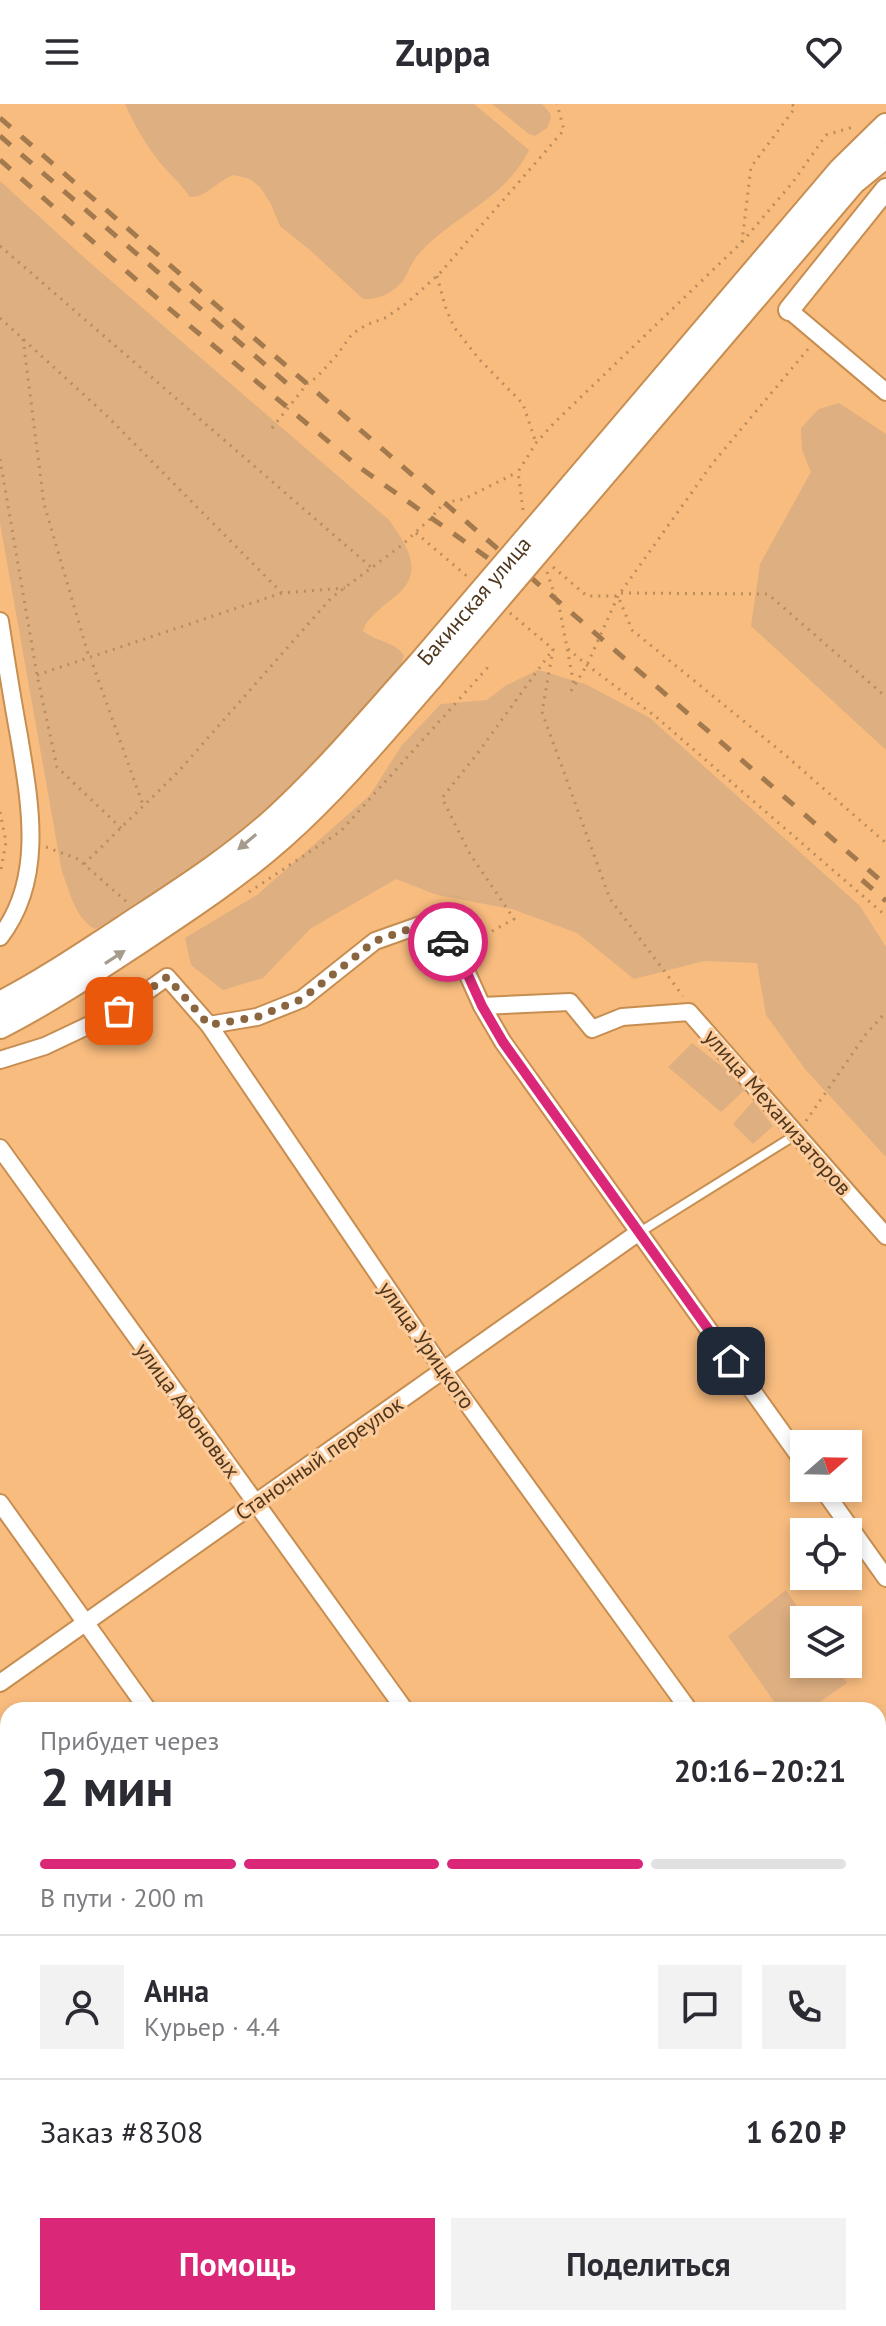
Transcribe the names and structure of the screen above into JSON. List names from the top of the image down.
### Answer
{
  "streets": {
    "main road": ["Бакинская улица"],
    "street": [
      "улица Механизаторов",
      "улица Урицкого",
      "улица Афоновых",
      "Станочный переулок"
    ]
  },
  "crossings": [
    ["улица Урицкого", "Станочный переулок"],
    ["улица Афоновых", "Станочный переулок"]
  ],
  "north": "right",
  "page": {
    "header": "Zuppa",
    "heading": ["2 мин", "Прибудет через", "20:16–20:21"],
    "panel": [
      "Анна",
      "Курьер · 4.4",
      "Заказ #8308",
      "1 620 ₽"
    ],
    "bar": "В пути · 200 m",
    "buttons": ["Помощь", "Поделиться"]
  }
}
